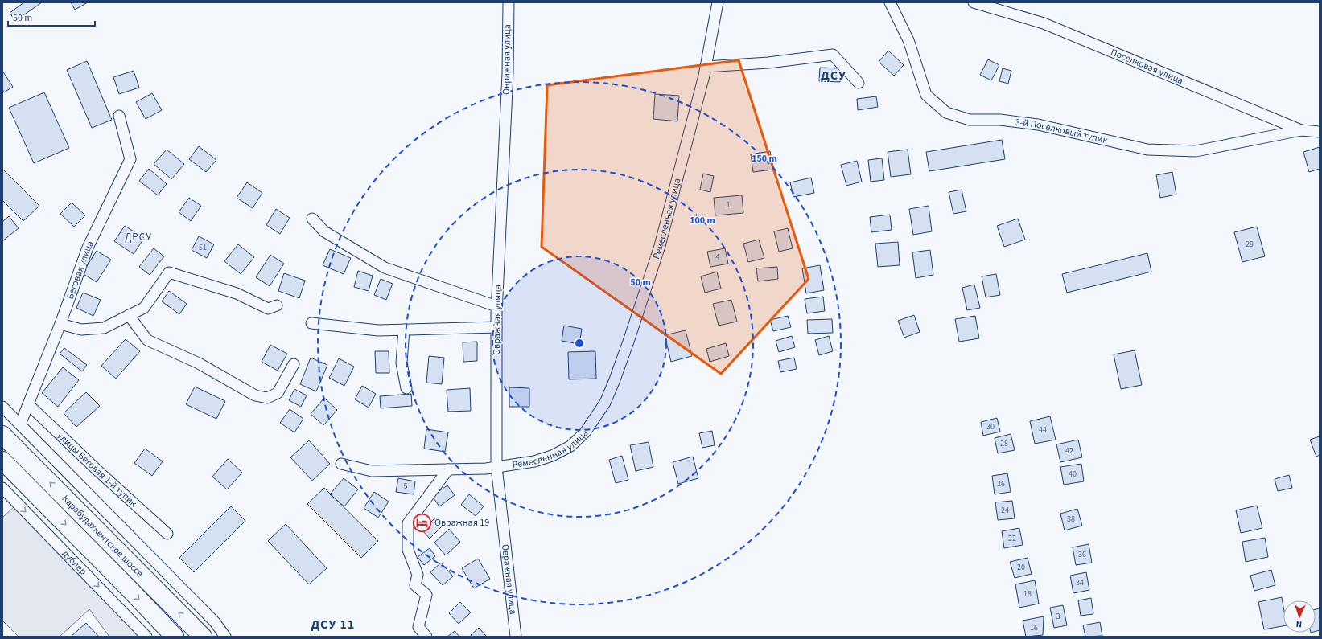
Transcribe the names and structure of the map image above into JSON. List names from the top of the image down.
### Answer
{
  "streets": {
    "highway": ["Карабудахкентское шоссе"],
    "street": [
      "Овражная улица",
      "Поселковая улица",
      "3-й Поселковый тупик",
      "Ремесленная улица",
      "Беговая улица",
      "улицы Беговая 1-й тупик",
      "дублер"
    ]
  },
  "crossings": [
    ["Овражная улица", "Ремесленная улица"],
    ["Поселковая улица", "3-й Поселковый тупик"],
    ["Беговая улица", "улицы Беговая 1-й тупик"]
  ],
  "districts": ["ДСУ", "ДРСУ", "ДСУ 11"],
  "places": {
    "hotel": ["Овражная 19"]
  },
  "house_numbers": [
    "1",
    "29",
    "51",
    "4",
    "30",
    "44",
    "28",
    "42",
    "40",
    "26",
    "5",
    "24",
    "38",
    "22",
    "36",
    "20",
    "34",
    "18",
    "3",
    "16"
  ],
  "scale_bar": "50 m",
  "north": "bottom",
  "rings": ["150 m", "100 m", "50 m"]
}
